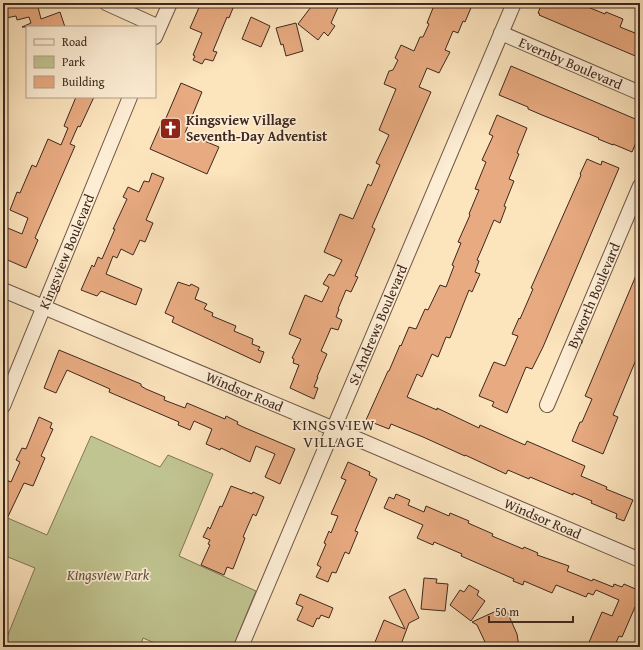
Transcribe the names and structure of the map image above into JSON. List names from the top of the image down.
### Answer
{
  "streets": {
    "street": [
      "Evernby Boulevard",
      "Kingsview Boulevard",
      "Byworth Boulevard",
      "St Andrews Boulevard",
      "Windsor Road"
    ]
  },
  "crossings": [
    ["Evernby Boulevard", "St Andrews Boulevard"],
    ["Kingsview Boulevard", "Windsor Road"],
    ["St Andrews Boulevard", "Windsor Road"]
  ],
  "districts": ["KINGSVIEW VILLAGE"],
  "parks": ["Kingsview Park"],
  "places": {
    "church": ["Kingsview Village Seventh-Day Adventist"]
  },
  "legend": ["Road", "Park", "Building"],
  "scale_bar": "50 m"
}
